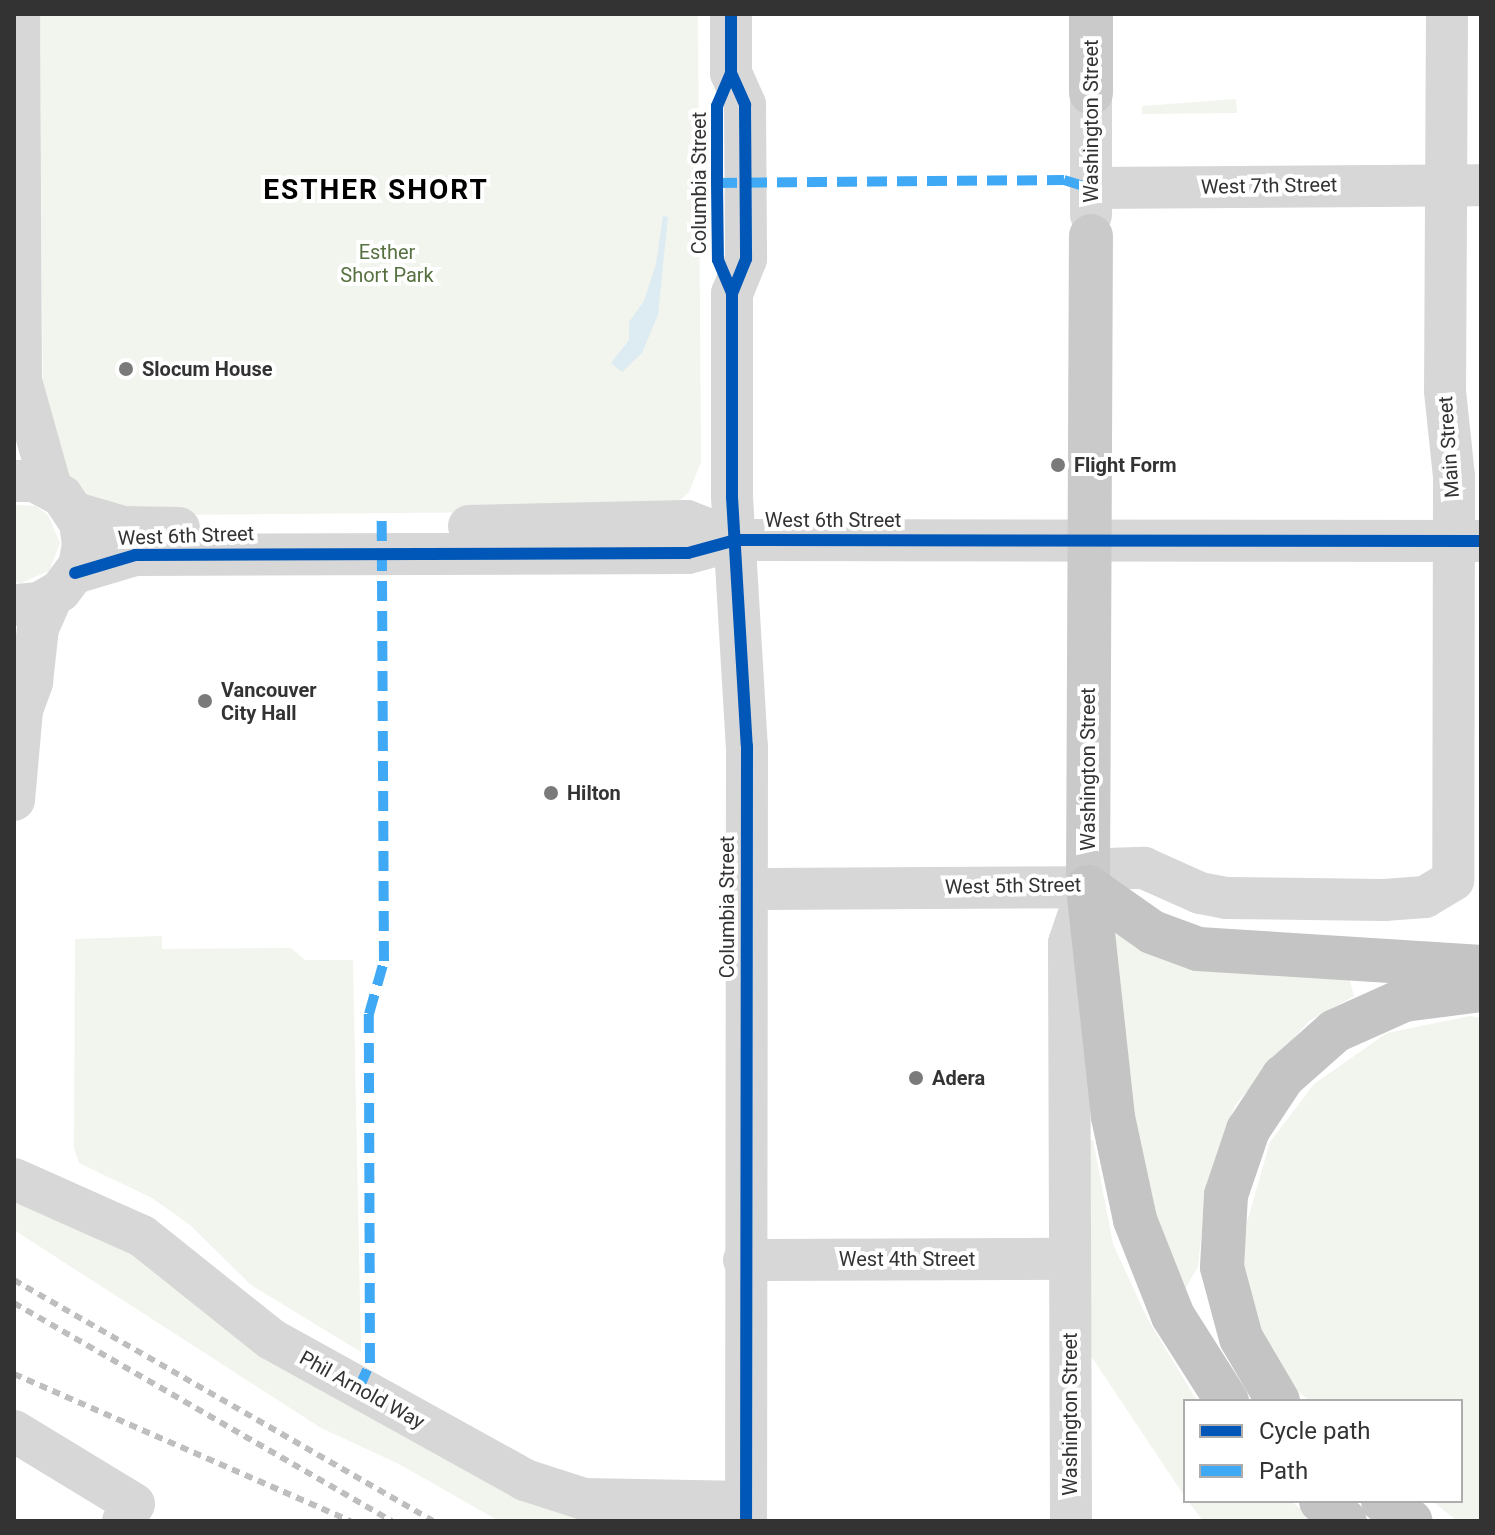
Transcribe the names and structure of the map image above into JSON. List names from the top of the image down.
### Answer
{
  "streets": {
    "main road": ["Washington Street"],
    "street": [
      "Columbia Street",
      "West 7th Street",
      "Main Street",
      "West 6th Street",
      "West 5th Street",
      "West 4th Street",
      "Phil Arnold Way"
    ]
  },
  "crossings": [
    ["Washington Street", "West 7th Street"],
    ["Washington Street", "West 6th Street"],
    ["Washington Street", "West 5th Street"],
    ["Washington Street", "West 4th Street"],
    ["Columbia Street", "West 6th Street"],
    ["Columbia Street", "West 5th Street"],
    ["Columbia Street", "West 4th Street"],
    ["Columbia Street", "Phil Arnold Way"],
    ["West 7th Street", "Main Street"],
    ["Main Street", "West 6th Street"],
    ["Main Street", "West 5th Street"]
  ],
  "districts": ["ESTHER SHORT"],
  "parks": ["Esther Short Park"],
  "places": [
    "Slocum House",
    "Flight Form",
    "Vancouver City Hall",
    "Hilton",
    "Adera"
  ],
  "legend": ["Cycle path", "Path"]
}
